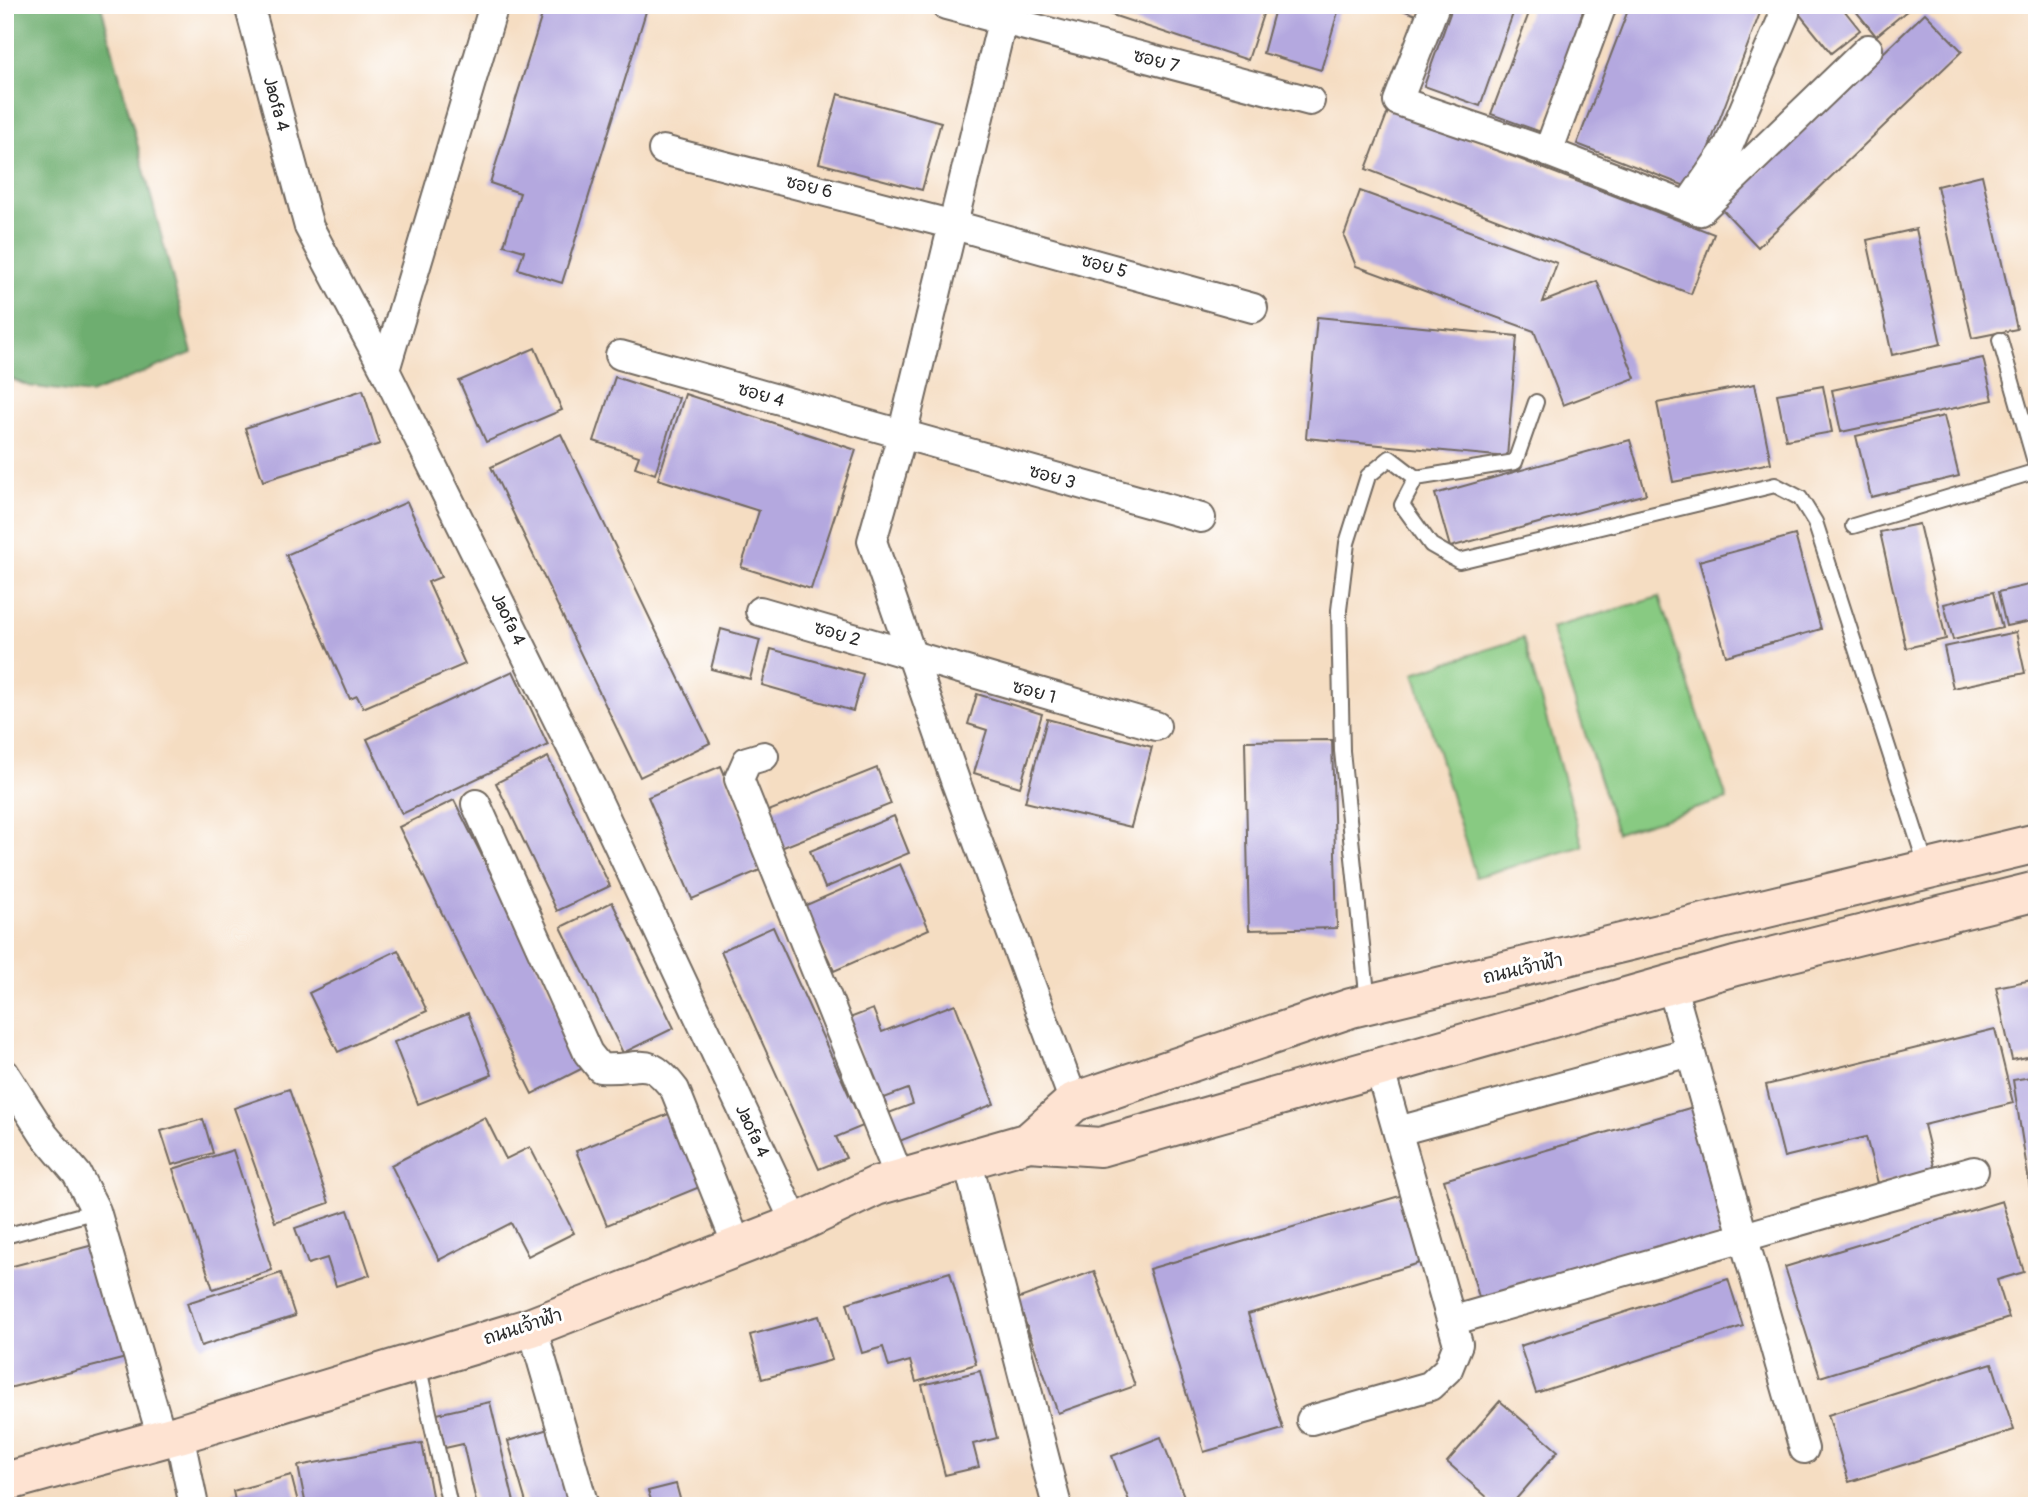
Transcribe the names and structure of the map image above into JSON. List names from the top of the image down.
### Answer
{
  "streets": {
    "main road": ["ถนนเจ้าฟ้า"],
    "street": [
      "ซอย 7",
      "Jaofa 4",
      "ซอย 6",
      "ซอย 5",
      "ซอย 4",
      "ซอย 3",
      "ซอย 2",
      "ซอย 1"
    ]
  },
  "crossings": [
    ["Jaofa 4", "ถนนเจ้าฟ้า"],
    ["ซอย 6", "ซอย 5"],
    ["ซอย 4", "ซอย 3"],
    ["ซอย 2", "ซอย 1"]
  ]
}
